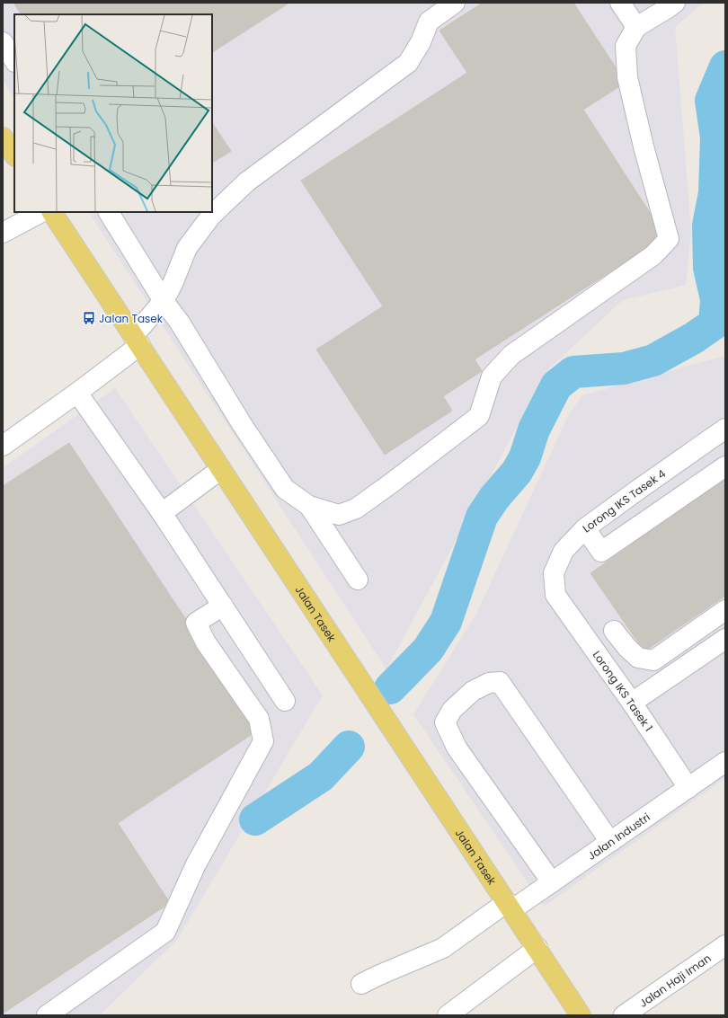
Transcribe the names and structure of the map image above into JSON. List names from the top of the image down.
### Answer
{
  "streets": {
    "main road": ["Jalan Tasek"],
    "street": [
      "Lorong IKS Tasek 4",
      "Lorong IKS Tasek 1",
      "Jalan Industri",
      "Jalan Haji Iman"
    ]
  },
  "crossings": [
    ["Lorong IKS Tasek 4", "Lorong IKS Tasek 1"],
    ["Jalan Tasek", "Jalan Industri"],
    ["Lorong IKS Tasek 1", "Jalan Industri"]
  ],
  "places": {
    "bus stop": ["Jalan Tasek"]
  }
}
